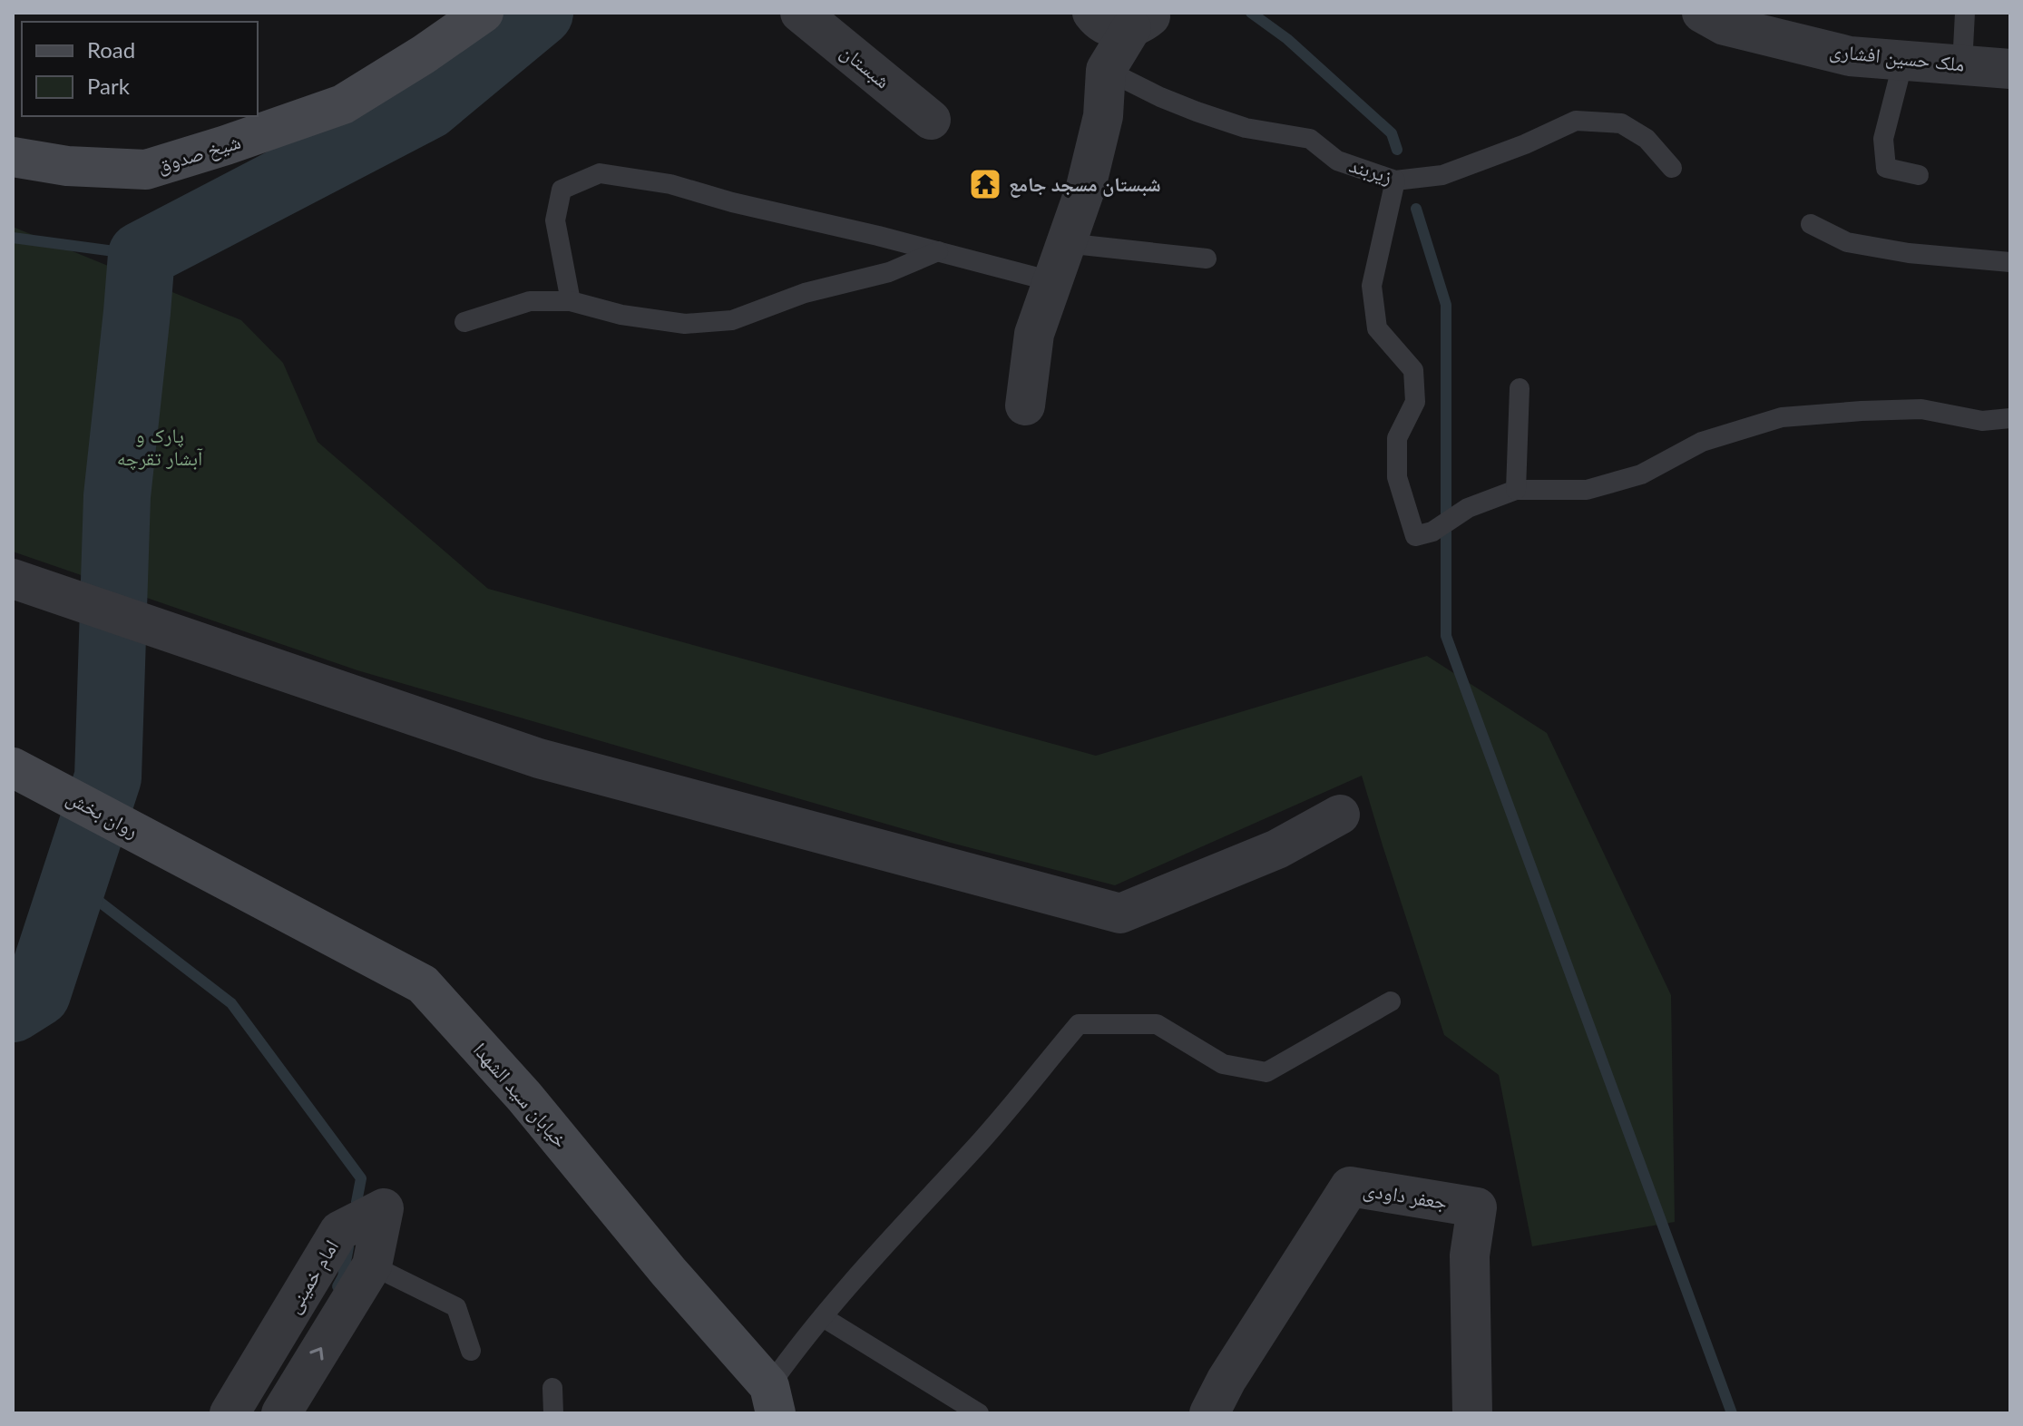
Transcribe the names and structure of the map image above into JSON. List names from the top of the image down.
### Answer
{
  "streets": {
    "street": [
      "ملک حسین افشاری",
      "شبستان",
      "شیخ صدوق",
      "روان بخش",
      "خیابان سید الشهدا",
      "جعفر داودی",
      "امام خمینی"
    ],
    "lane": ["زیربند"]
  },
  "crossings": [
    ["روان بخش", "خیابان سید الشهدا"]
  ],
  "one_way": ["امام خمینی"],
  "parks": ["پارک و آبشار تقرچه"],
  "places": {
    "temple": ["شبستان مسجد جامع"]
  },
  "legend": ["Road", "Park"]
}
